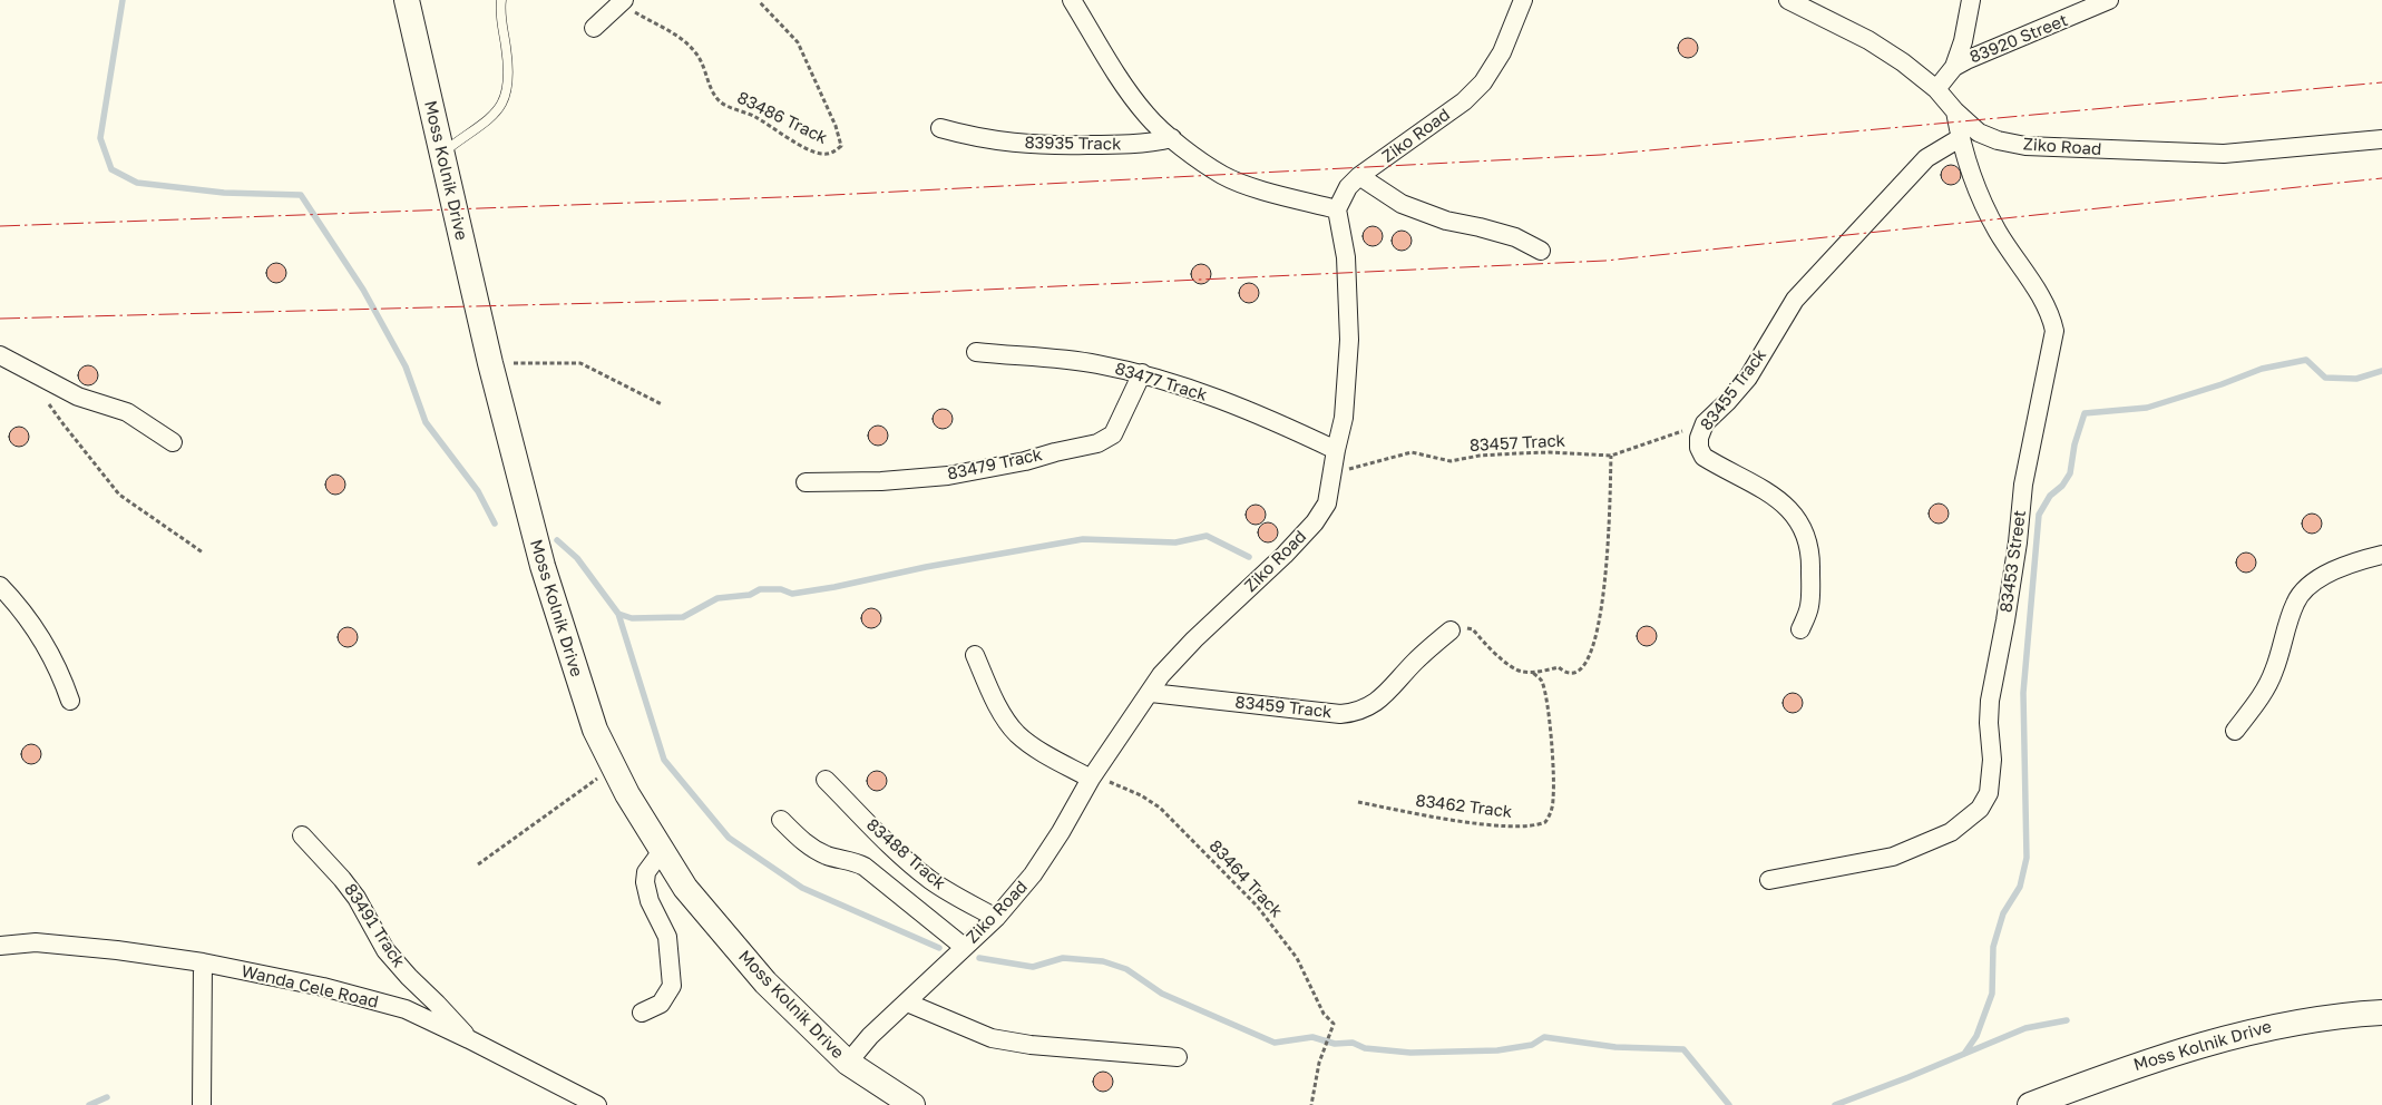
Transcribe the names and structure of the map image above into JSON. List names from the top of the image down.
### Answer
{
  "streets": {
    "main road": ["Moss Kolnik Drive"],
    "street": [
      "83920 Street",
      "Ziko Road",
      "83935 Track",
      "83477 Track",
      "83455 Track",
      "83479 Track",
      "83453 Street",
      "83459 Track",
      "83488 Track",
      "83491 Track",
      "Wanda Cele Road"
    ],
    "path": [
      "83486 Track",
      "83457 Track",
      "83462 Track",
      "83464 Track"
    ]
  },
  "crossings": [
    ["83920 Street", "Ziko Road"],
    ["Ziko Road", "Moss Kolnik Drive"],
    ["Ziko Road", "83477 Track"],
    ["Ziko Road", "83457 Track"],
    ["Ziko Road", "83453 Street"],
    ["Ziko Road", "83459 Track"],
    ["Ziko Road", "83488 Track"],
    ["Ziko Road", "83464 Track"],
    ["83477 Track", "83457 Track"],
    ["83477 Track", "83479 Track"],
    ["83455 Track", "83457 Track"],
    ["83455 Track", "83453 Street"],
    ["83491 Track", "Wanda Cele Road"]
  ]
}
